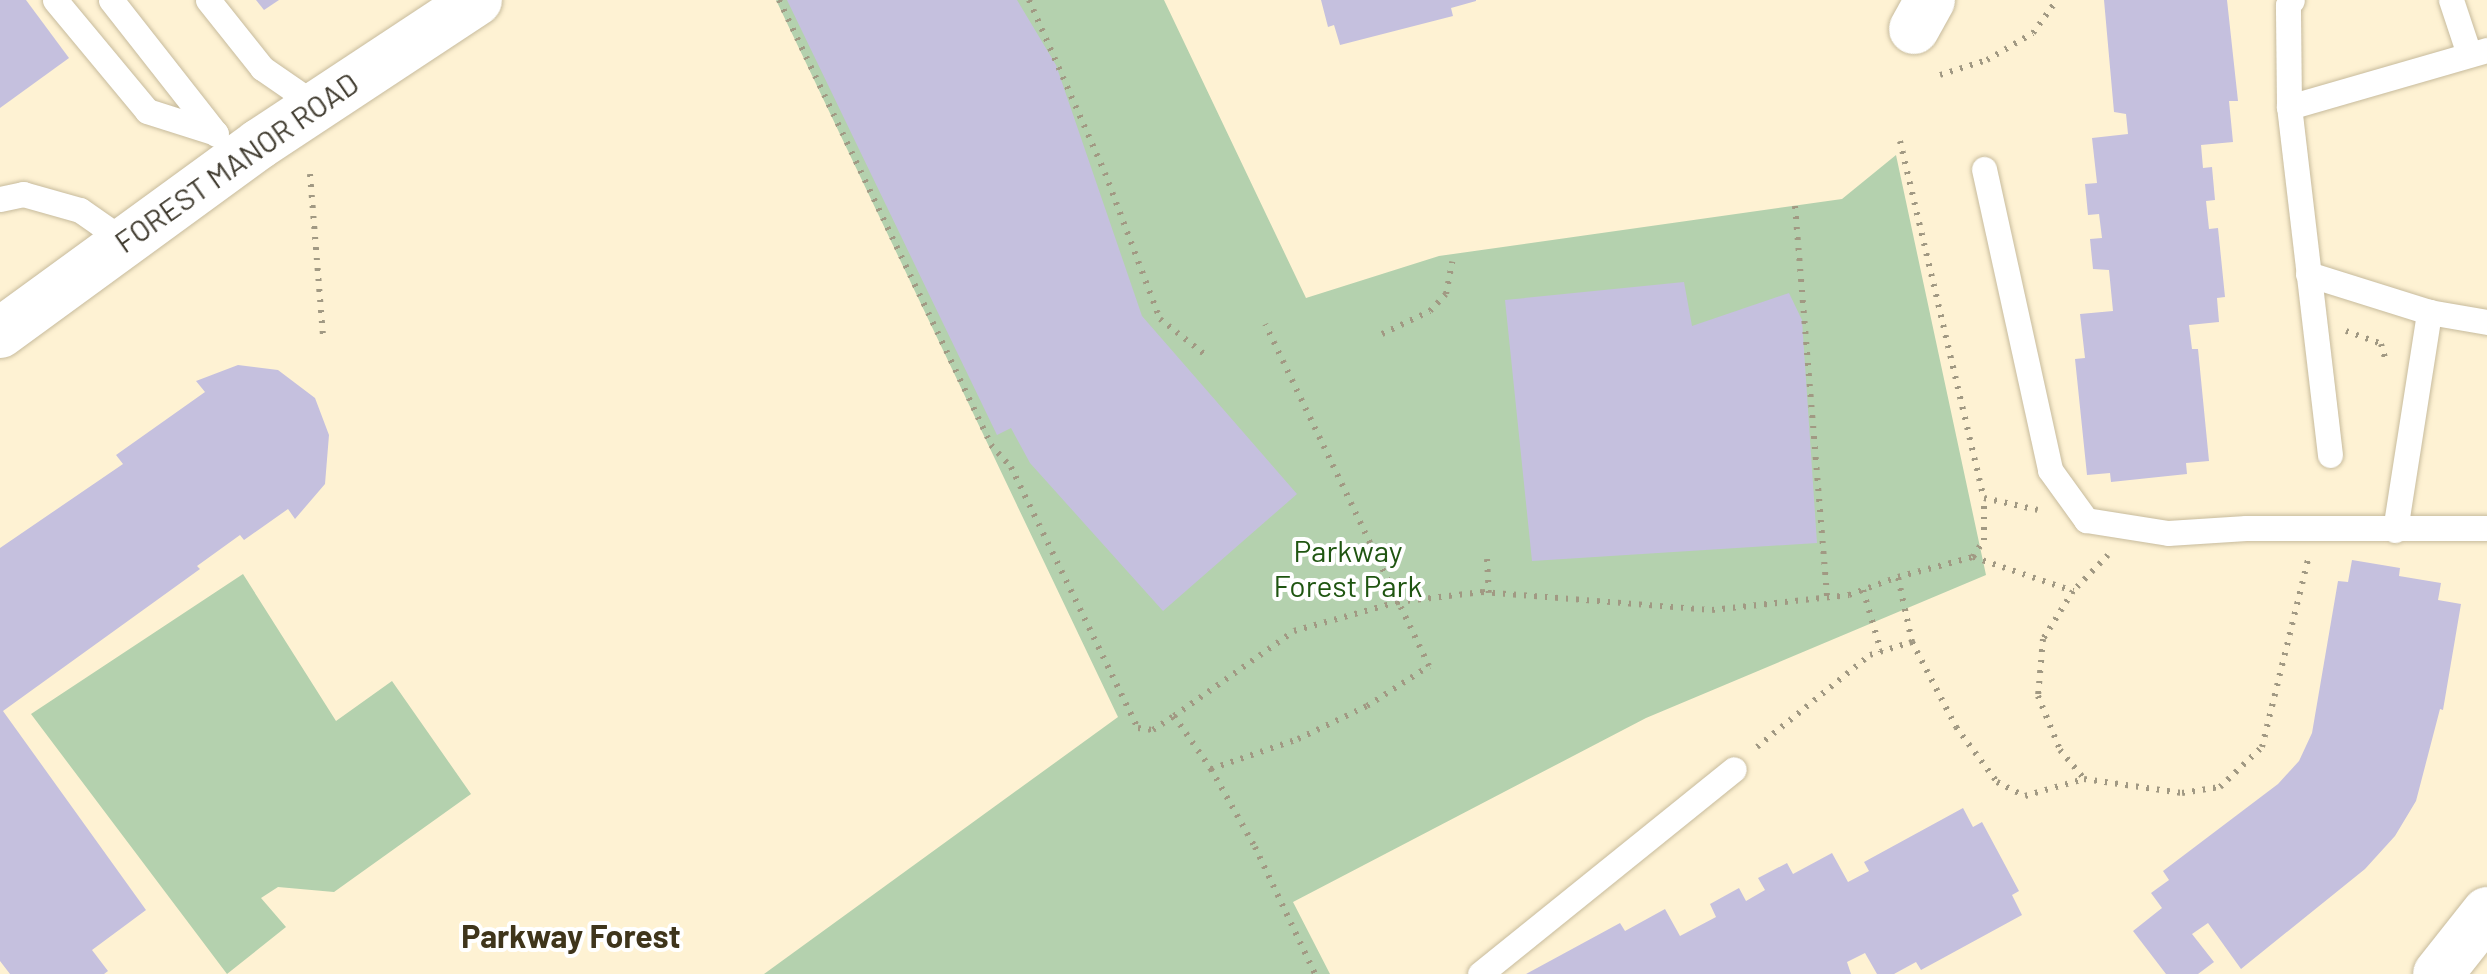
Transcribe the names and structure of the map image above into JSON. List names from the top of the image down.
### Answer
{
  "streets": {
    "street": ["FOREST MANOR ROAD"]
  },
  "districts": ["Parkway Forest"],
  "parks": ["Parkway Forest Park"]
}
